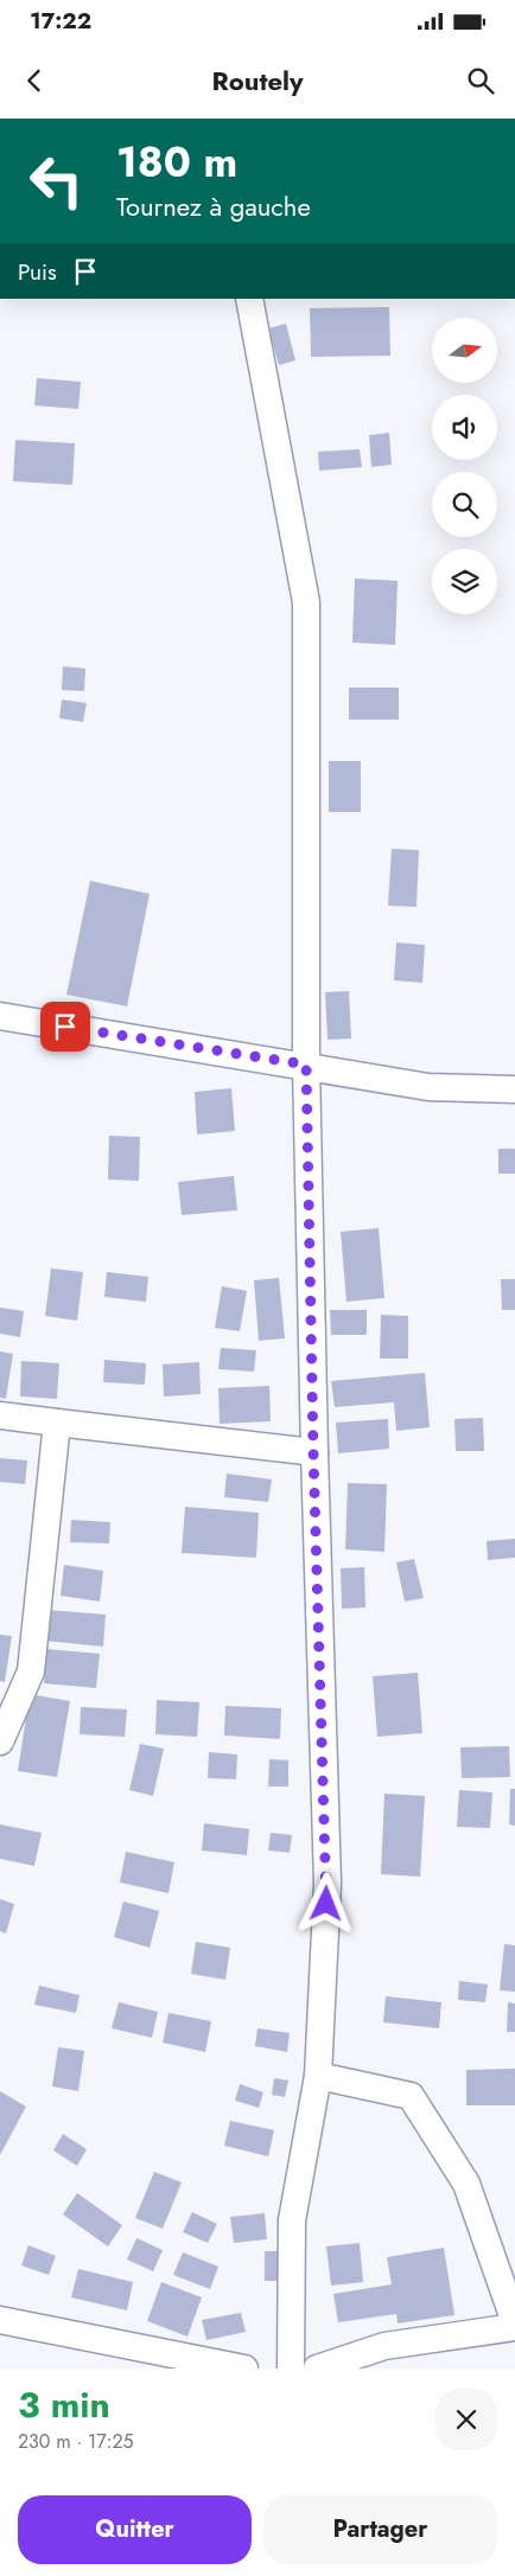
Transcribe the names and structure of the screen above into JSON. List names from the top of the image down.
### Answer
{
  "north": "right",
  "page": {
    "status": "17:22",
    "header": "Routely",
    "turn": ["180 m", "Tournez à gauche"],
    "then": "Puis",
    "heading": ["3 min", "230 m · 17:25"],
    "buttons": ["Quitter", "Partager"]
  }
}
